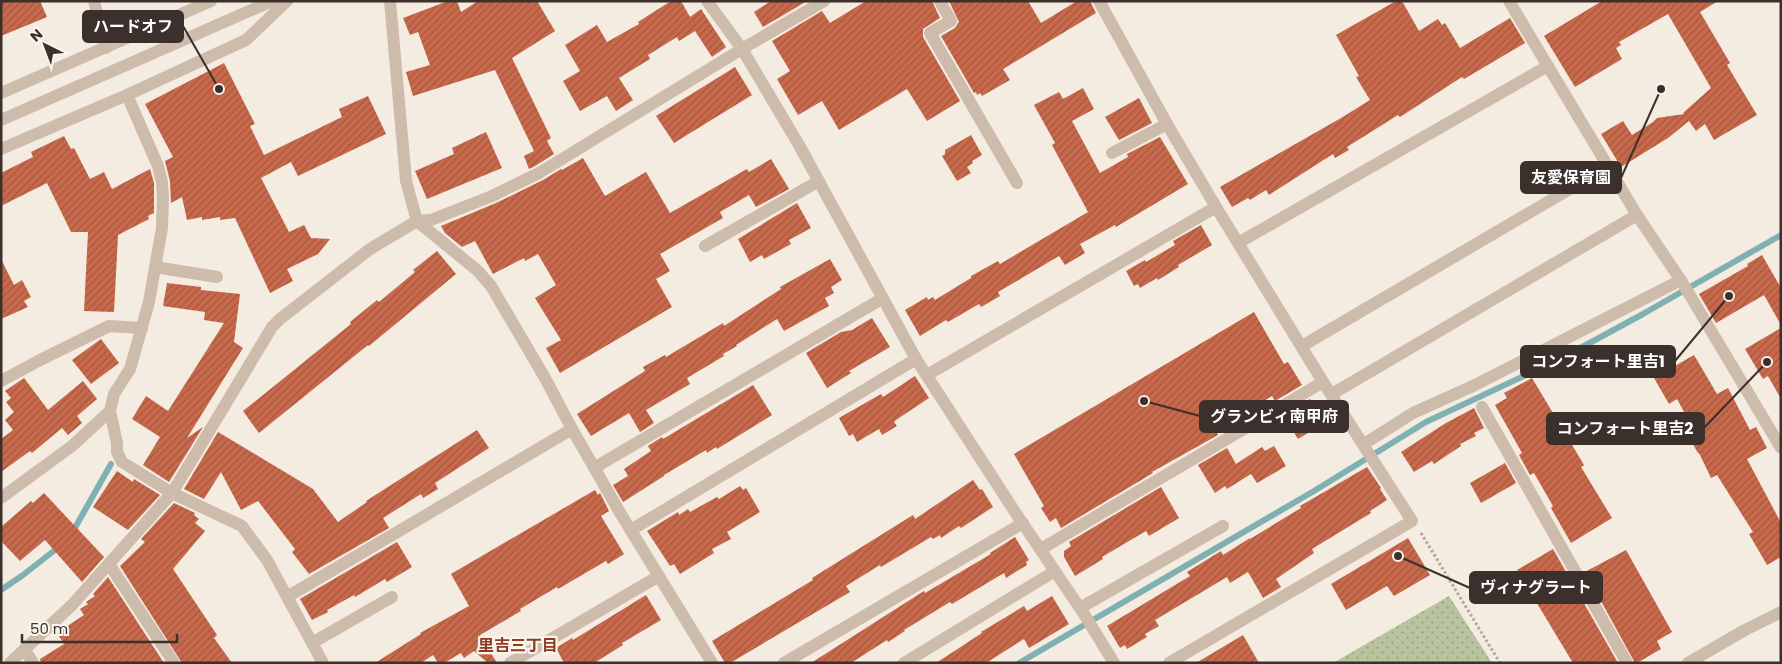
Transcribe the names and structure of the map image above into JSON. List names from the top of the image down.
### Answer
{
  "districts": ["里吉三丁目"],
  "places": [
    "ハードオフ",
    "友愛保育園",
    "コンフォート里吉1",
    "コンフォート里吉2",
    "グランビィ南甲府",
    "ヴィナグラート"
  ],
  "scale_bar": "50 m",
  "north": "top left"
}
